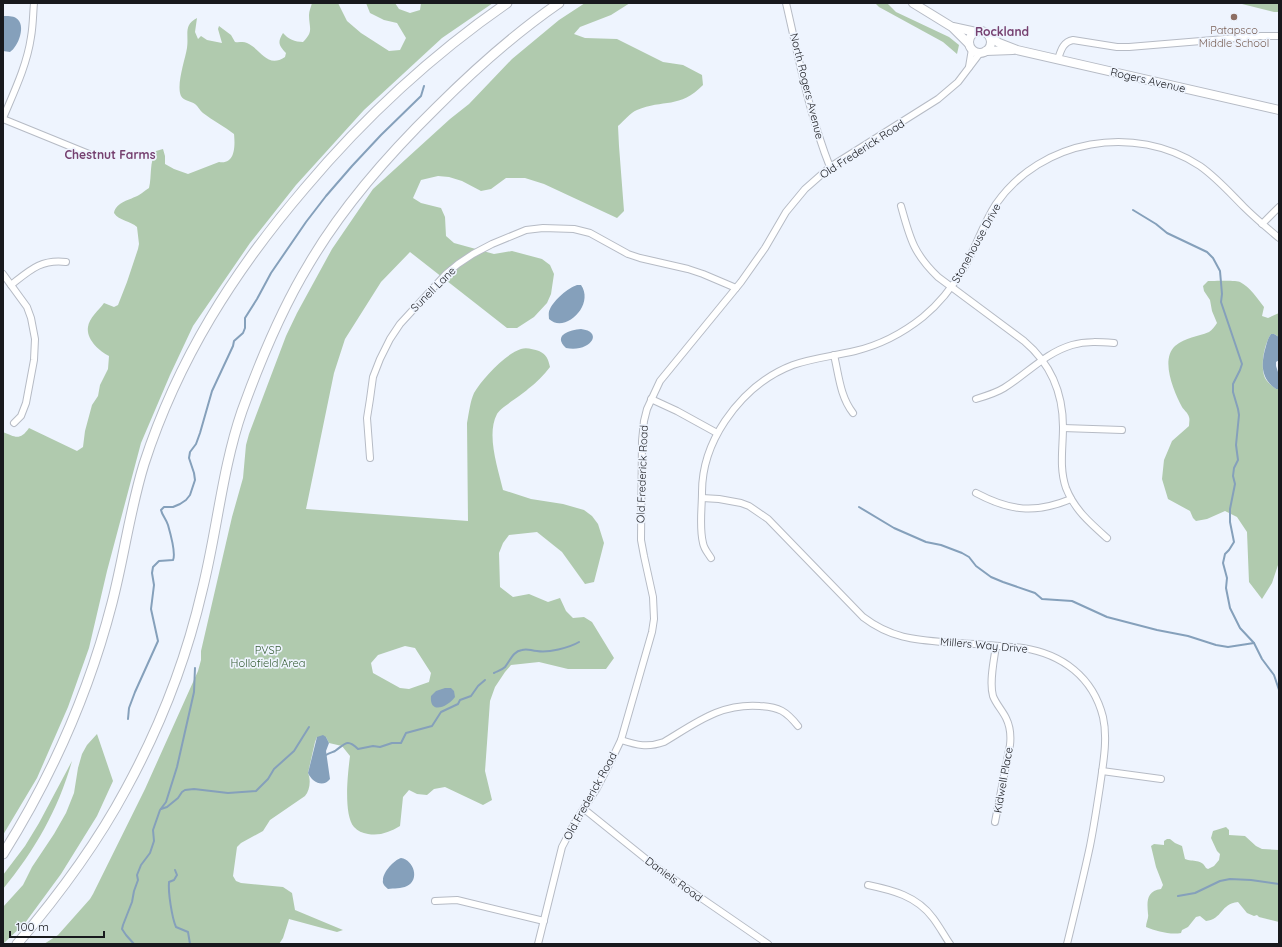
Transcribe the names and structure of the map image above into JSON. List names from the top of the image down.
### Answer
{
  "streets": {
    "main road": ["Rogers Avenue"],
    "street": [
      "North Rogers Avenue",
      "Old Frederick Road",
      "Stonehouse Drive",
      "Sunell Lane",
      "Millers Way Drive",
      "Kidwell Place",
      "Daniels Road"
    ]
  },
  "crossings": [
    ["Rogers Avenue", "Old Frederick Road"],
    ["North Rogers Avenue", "Old Frederick Road"],
    ["Old Frederick Road", "Sunell Lane"],
    ["Old Frederick Road", "Daniels Road"],
    ["Stonehouse Drive", "Millers Way Drive"],
    ["Millers Way Drive", "Kidwell Place"]
  ],
  "districts": ["Rockland", "Chestnut Farms"],
  "parks": ["PVSP Hollofield Area"],
  "places": ["Patapsco Middle School"],
  "scale_bar": "100 m"
}
